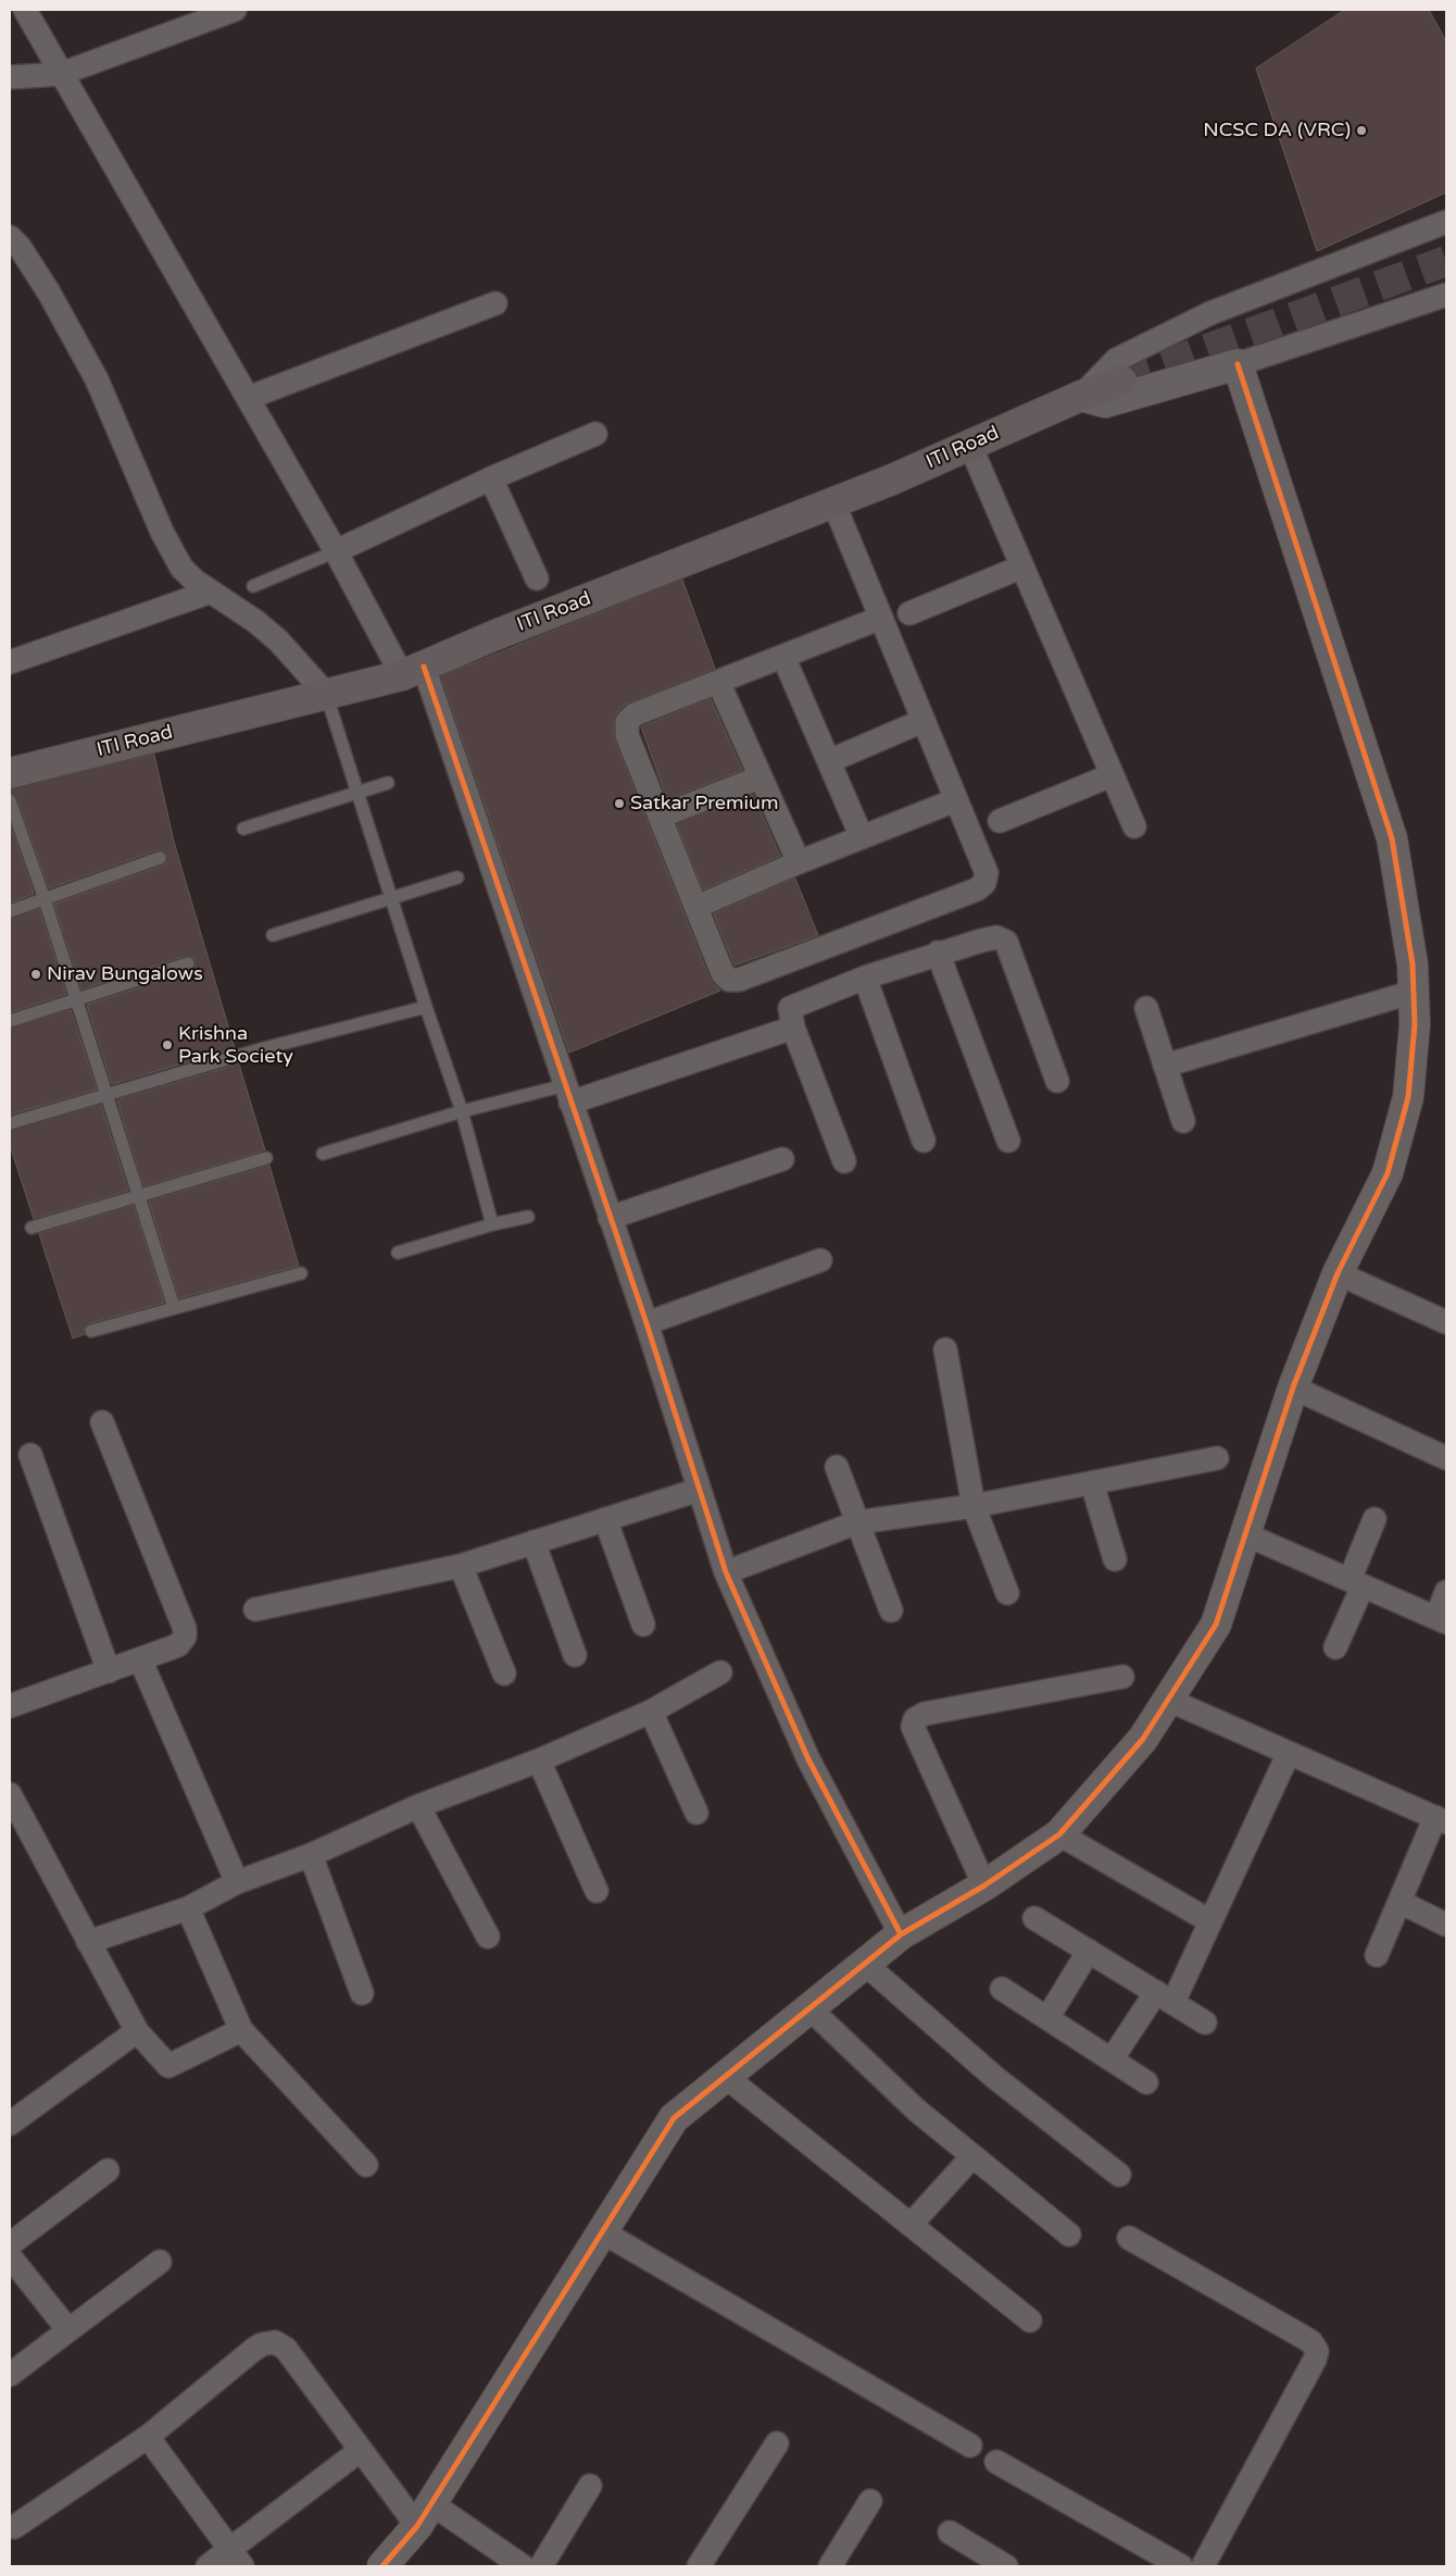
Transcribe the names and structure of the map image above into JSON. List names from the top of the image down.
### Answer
{
  "streets": {
    "main road": ["ITI Road"]
  },
  "places": [
    "NCSC DA (VRC)",
    "Satkar Premium",
    "Nirav Bungalows",
    "Krishna Park Society"
  ]
}
